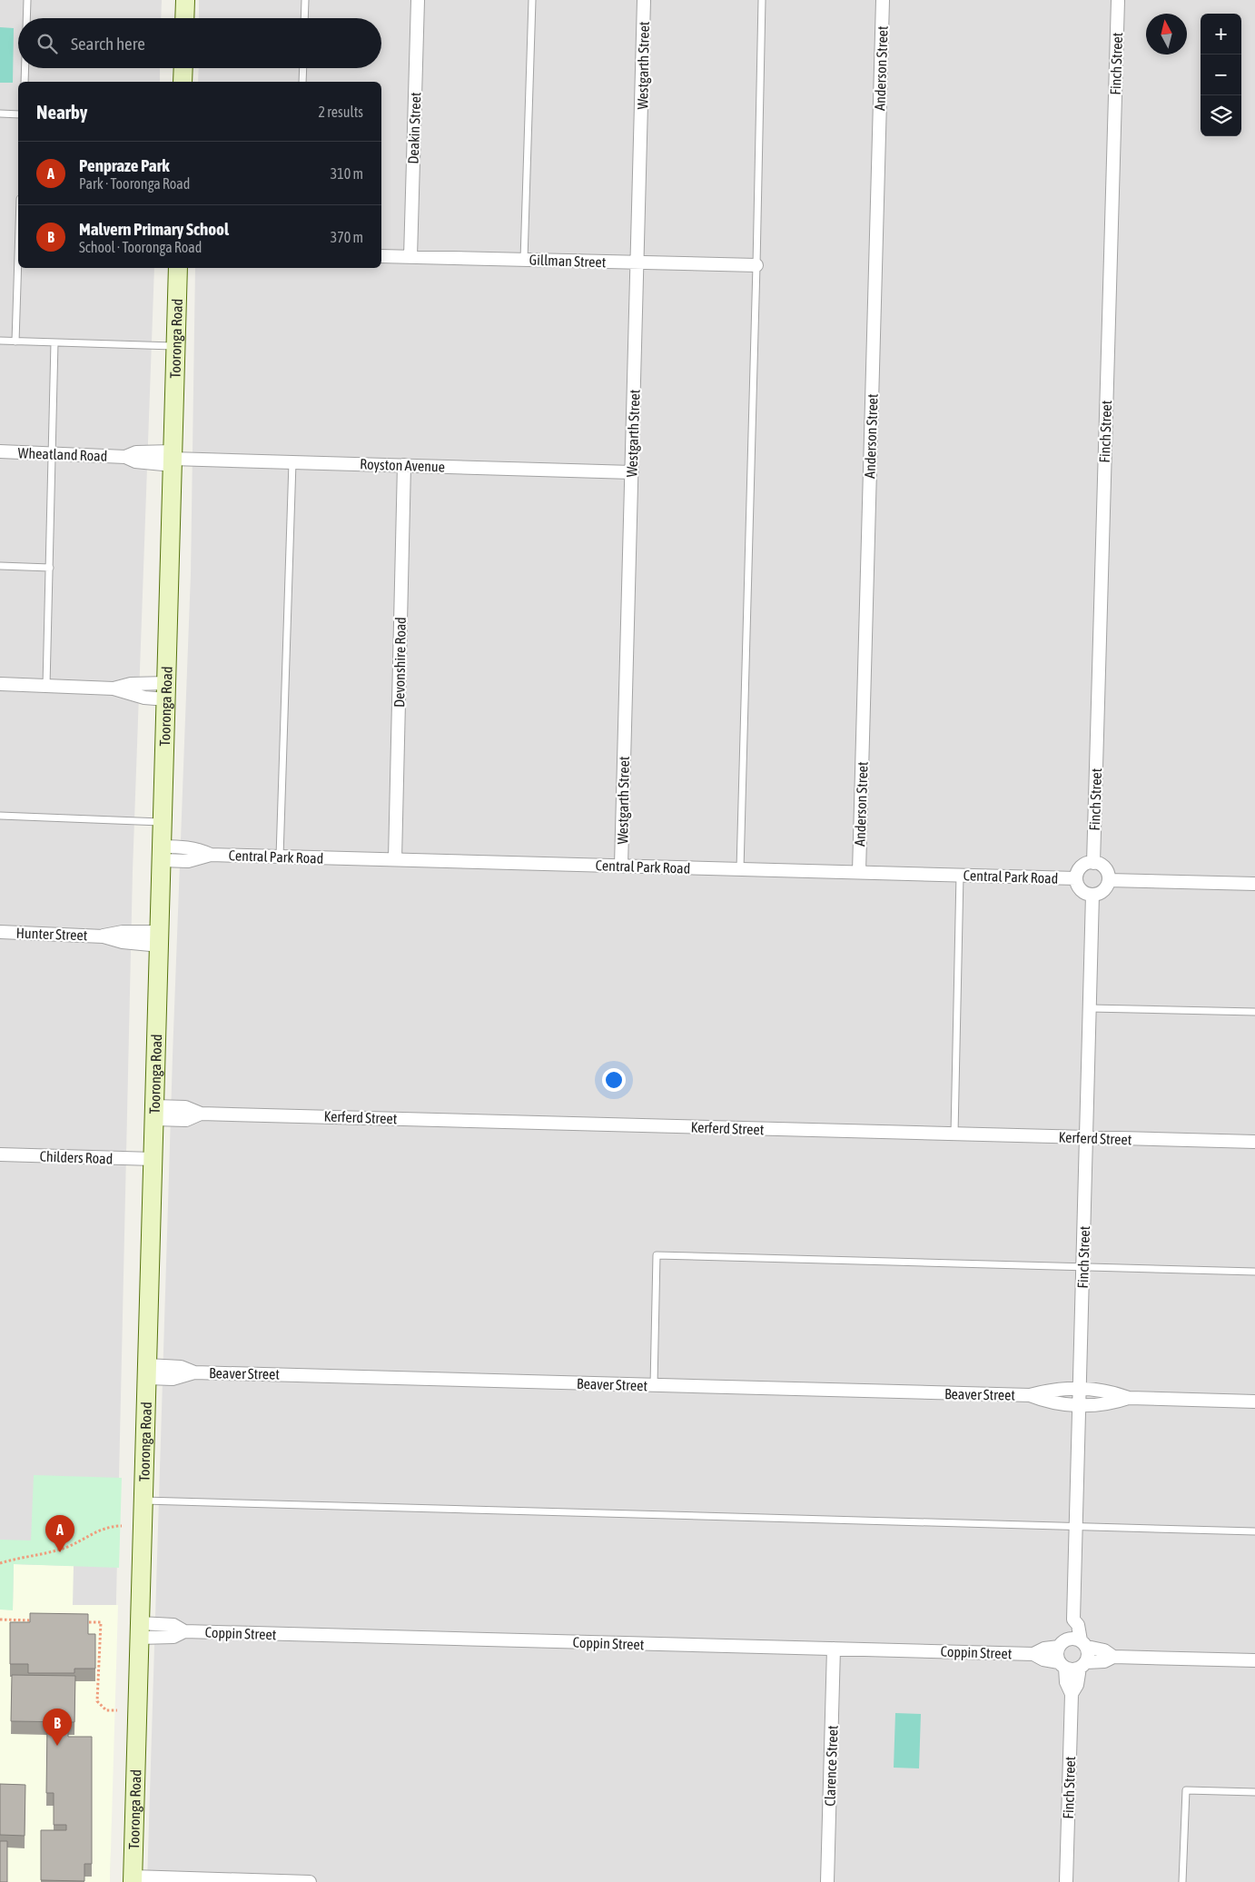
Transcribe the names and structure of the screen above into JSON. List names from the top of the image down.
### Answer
{
  "streets": {
    "main road": ["Tooronga Road"],
    "street": [
      "Finch Street",
      "Westgarth Street",
      "Anderson Street",
      "Deakin Street",
      "Gillman Street",
      "Wheatland Road",
      "Royston Avenue",
      "Devonshire Road",
      "Central Park Road",
      "Hunter Street",
      "Kerferd Street",
      "Childers Road",
      "Beaver Street",
      "Coppin Street",
      "Clarence Street"
    ]
  },
  "crossings": [
    ["Finch Street", "Central Park Road"],
    ["Finch Street", "Kerferd Street"],
    ["Finch Street", "Beaver Street"],
    ["Finch Street", "Coppin Street"],
    ["Westgarth Street", "Gillman Street"],
    ["Westgarth Street", "Royston Avenue"],
    ["Westgarth Street", "Central Park Road"],
    ["Anderson Street", "Central Park Road"],
    ["Deakin Street", "Gillman Street"],
    ["Tooronga Road", "Wheatland Road"],
    ["Tooronga Road", "Royston Avenue"],
    ["Tooronga Road", "Central Park Road"],
    ["Tooronga Road", "Hunter Street"],
    ["Tooronga Road", "Kerferd Street"],
    ["Tooronga Road", "Childers Road"],
    ["Tooronga Road", "Beaver Street"],
    ["Tooronga Road", "Coppin Street"],
    ["Wheatland Road", "Royston Avenue"],
    ["Royston Avenue", "Devonshire Road"],
    ["Devonshire Road", "Central Park Road"],
    ["Coppin Street", "Clarence Street"]
  ],
  "north": "top",
  "page": {
    "map_buttons": ["+", "−"],
    "search": "Search here",
    "heading": ["Nearby", "2 results"],
    "list": [
      {
        "mark": "A",
        "name": "Penpraze Park",
        "note": "Park · Tooronga Road",
        "value": "310 m"
      },
      {
        "mark": "B",
        "name": "Malvern Primary School",
        "note": "School · Tooronga Road",
        "value": "370 m"
      }
    ],
    "pins": ["A", "B"]
  }
}
